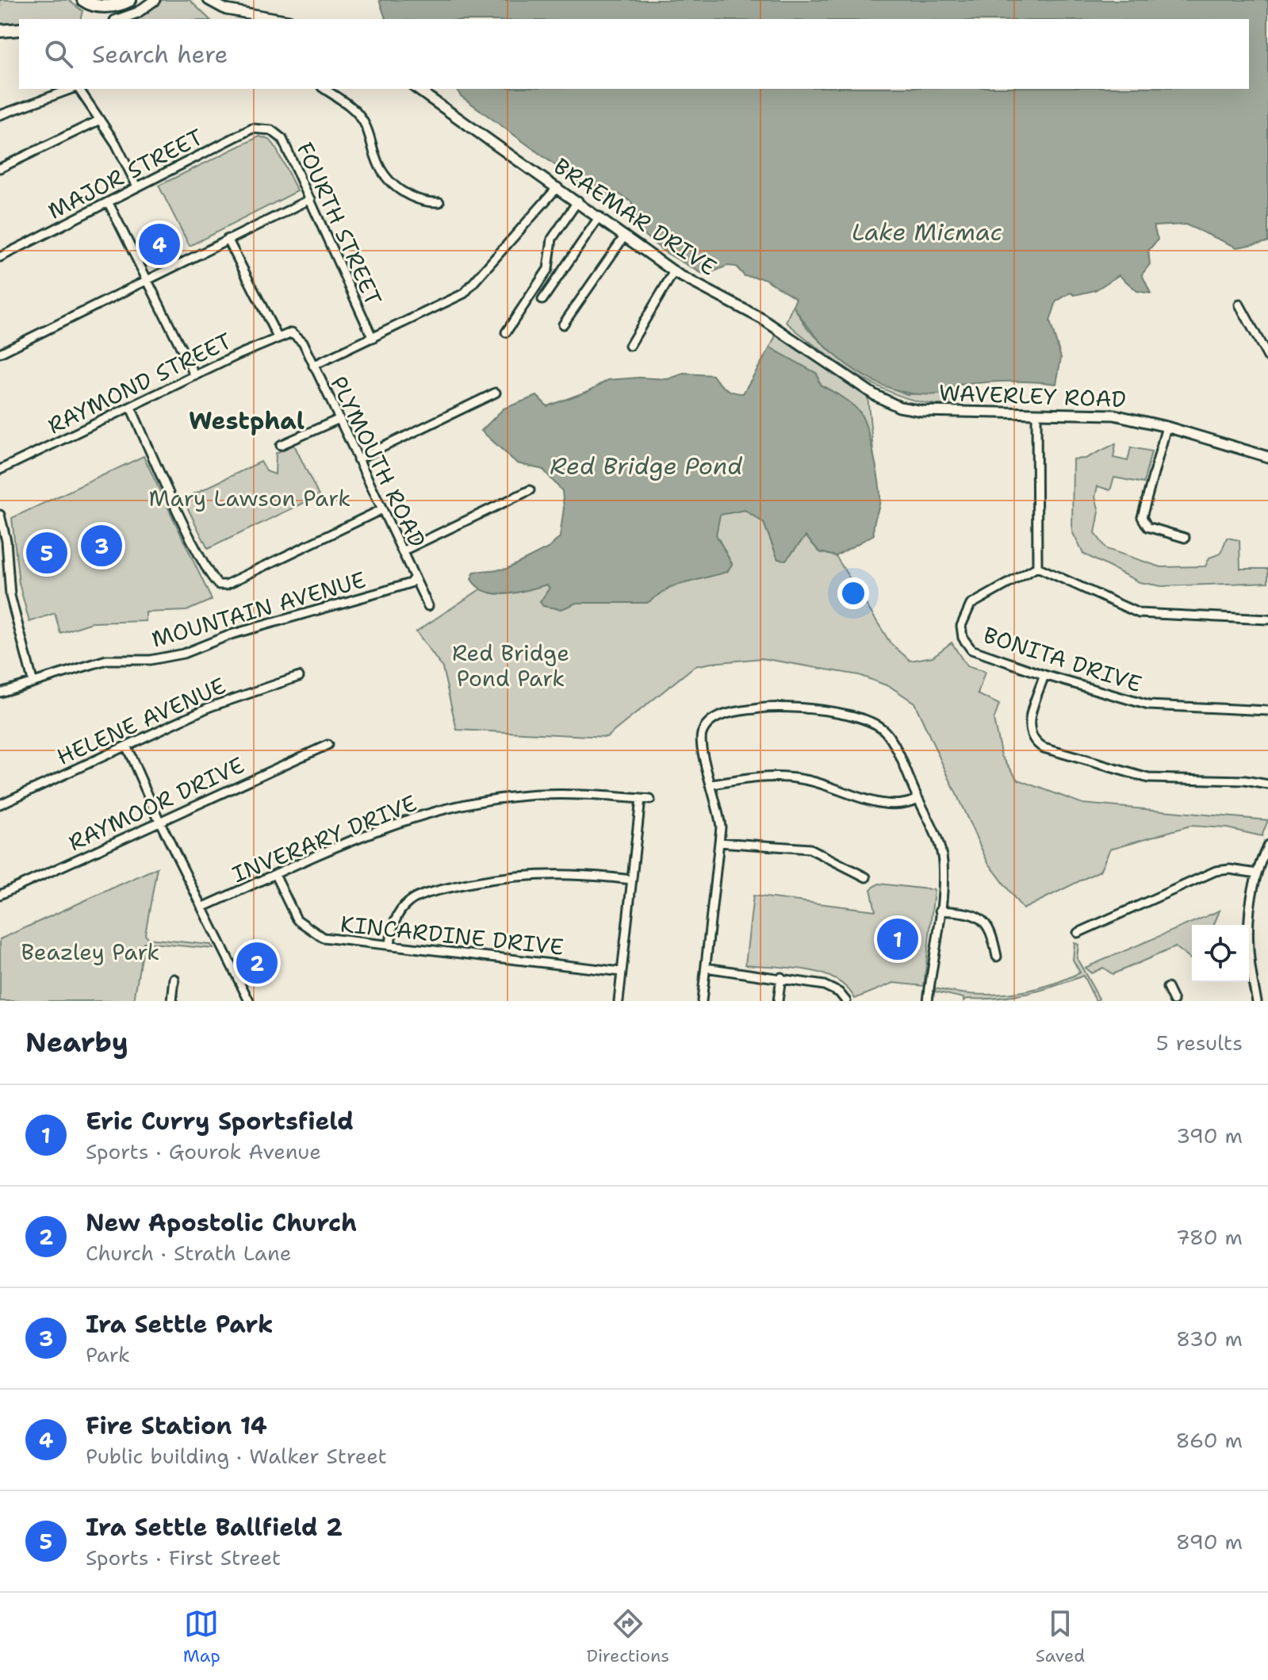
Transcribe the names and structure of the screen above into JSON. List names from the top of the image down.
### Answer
{
  "streets": {
    "main road": ["BRAEMAR DRIVE", "WAVERLEY ROAD"],
    "street": [
      "MAJOR STREET",
      "FOURTH STREET",
      "RAYMOND STREET",
      "PLYMOUTH ROAD",
      "MOUNTAIN AVENUE",
      "BONITA DRIVE",
      "HELENE AVENUE",
      "RAYMOOR DRIVE",
      "INVERARY DRIVE",
      "KINCARDINE DRIVE"
    ]
  },
  "crossings": [
    ["MAJOR STREET", "FOURTH STREET"],
    ["BRAEMAR DRIVE", "WAVERLEY ROAD"],
    ["RAYMOND STREET", "PLYMOUTH ROAD"],
    ["PLYMOUTH ROAD", "MOUNTAIN AVENUE"],
    ["INVERARY DRIVE", "KINCARDINE DRIVE"]
  ],
  "districts": ["Westphal"],
  "water": ["Lake Micmac", "Red Bridge Pond"],
  "parks": ["Mary Lawson Park", "Red Bridge Pond Park", "Beazley Park"],
  "page": {
    "search": "Search here",
    "pins": [
      "4",
      "3",
      "5",
      "1",
      "2"
    ],
    "heading": ["Nearby", "5 results"],
    "list": [
      {
        "mark": "1",
        "name": "Eric Curry Sportsfield",
        "note": "Sports · Gourok Avenue",
        "value": "390 m"
      },
      {
        "mark": "2",
        "name": "New Apostolic Church",
        "note": "Church · Strath Lane",
        "value": "780 m"
      },
      {
        "mark": "3",
        "name": "Ira Settle Park",
        "note": "Park",
        "value": "830 m"
      },
      {
        "mark": "4",
        "name": "Fire Station 14",
        "note": "Public building · Walker Street",
        "value": "860 m"
      },
      {
        "mark": "5",
        "name": "Ira Settle Ballfield 2",
        "note": "Sports · First Street",
        "value": "890 m"
      }
    ],
    "nav": ["Map", "Directions", "Saved"]
  }
}
